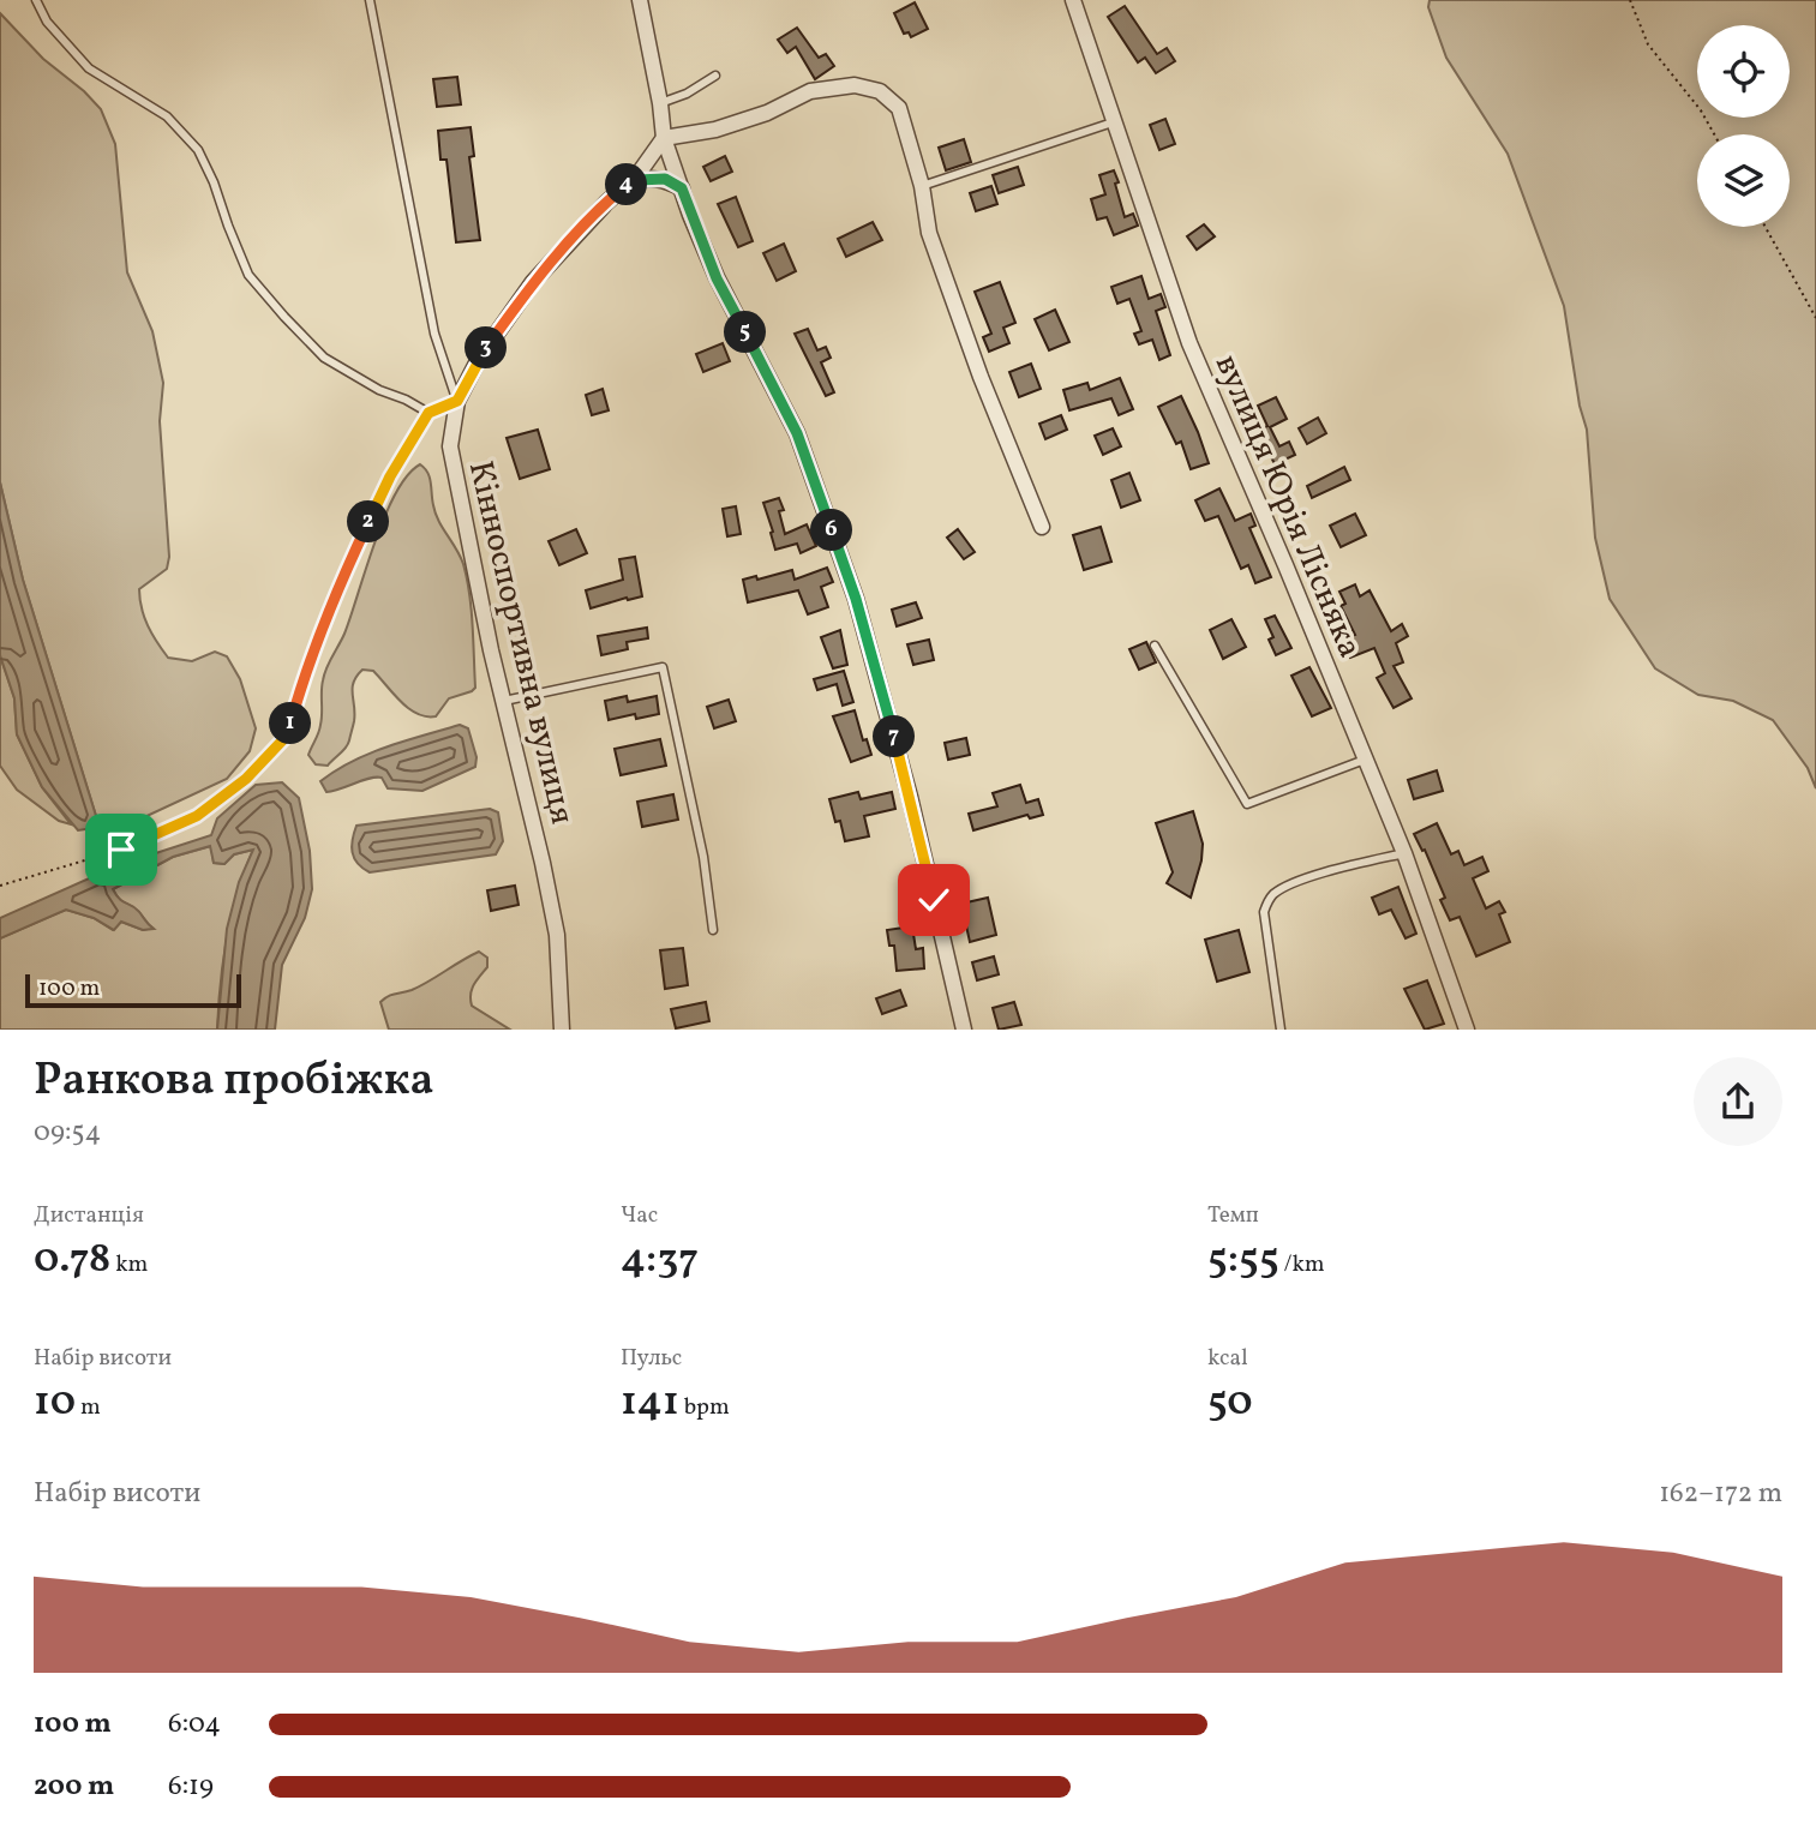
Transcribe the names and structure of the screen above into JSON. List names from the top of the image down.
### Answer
{
  "streets": {
    "street": ["вулиця Юрія Лісняка", "Кінноспортивна вулиця"]
  },
  "scale_bar": "100 m",
  "page": {
    "pins": [
      "4",
      "5",
      "3",
      "2",
      "6",
      "1",
      "7"
    ],
    "scale": "100 m",
    "heading": ["Ранкова пробіжка", "09:54"],
    "stats": [
      ["Дистанція", "0.78 km"],
      ["Час", "4:37"],
      ["Темп", "5:55 /km"],
      ["Набір висоти", "10 m"],
      ["Пульс", "141 bpm"],
      ["kcal", "50"]
    ],
    "chart": ["Набір висоти", "162–172 m"],
    "list": [
      {
        "name": "100 m",
        "note": "6:04"
      },
      {
        "name": "200 m",
        "note": "6:19"
      }
    ]
  }
}
